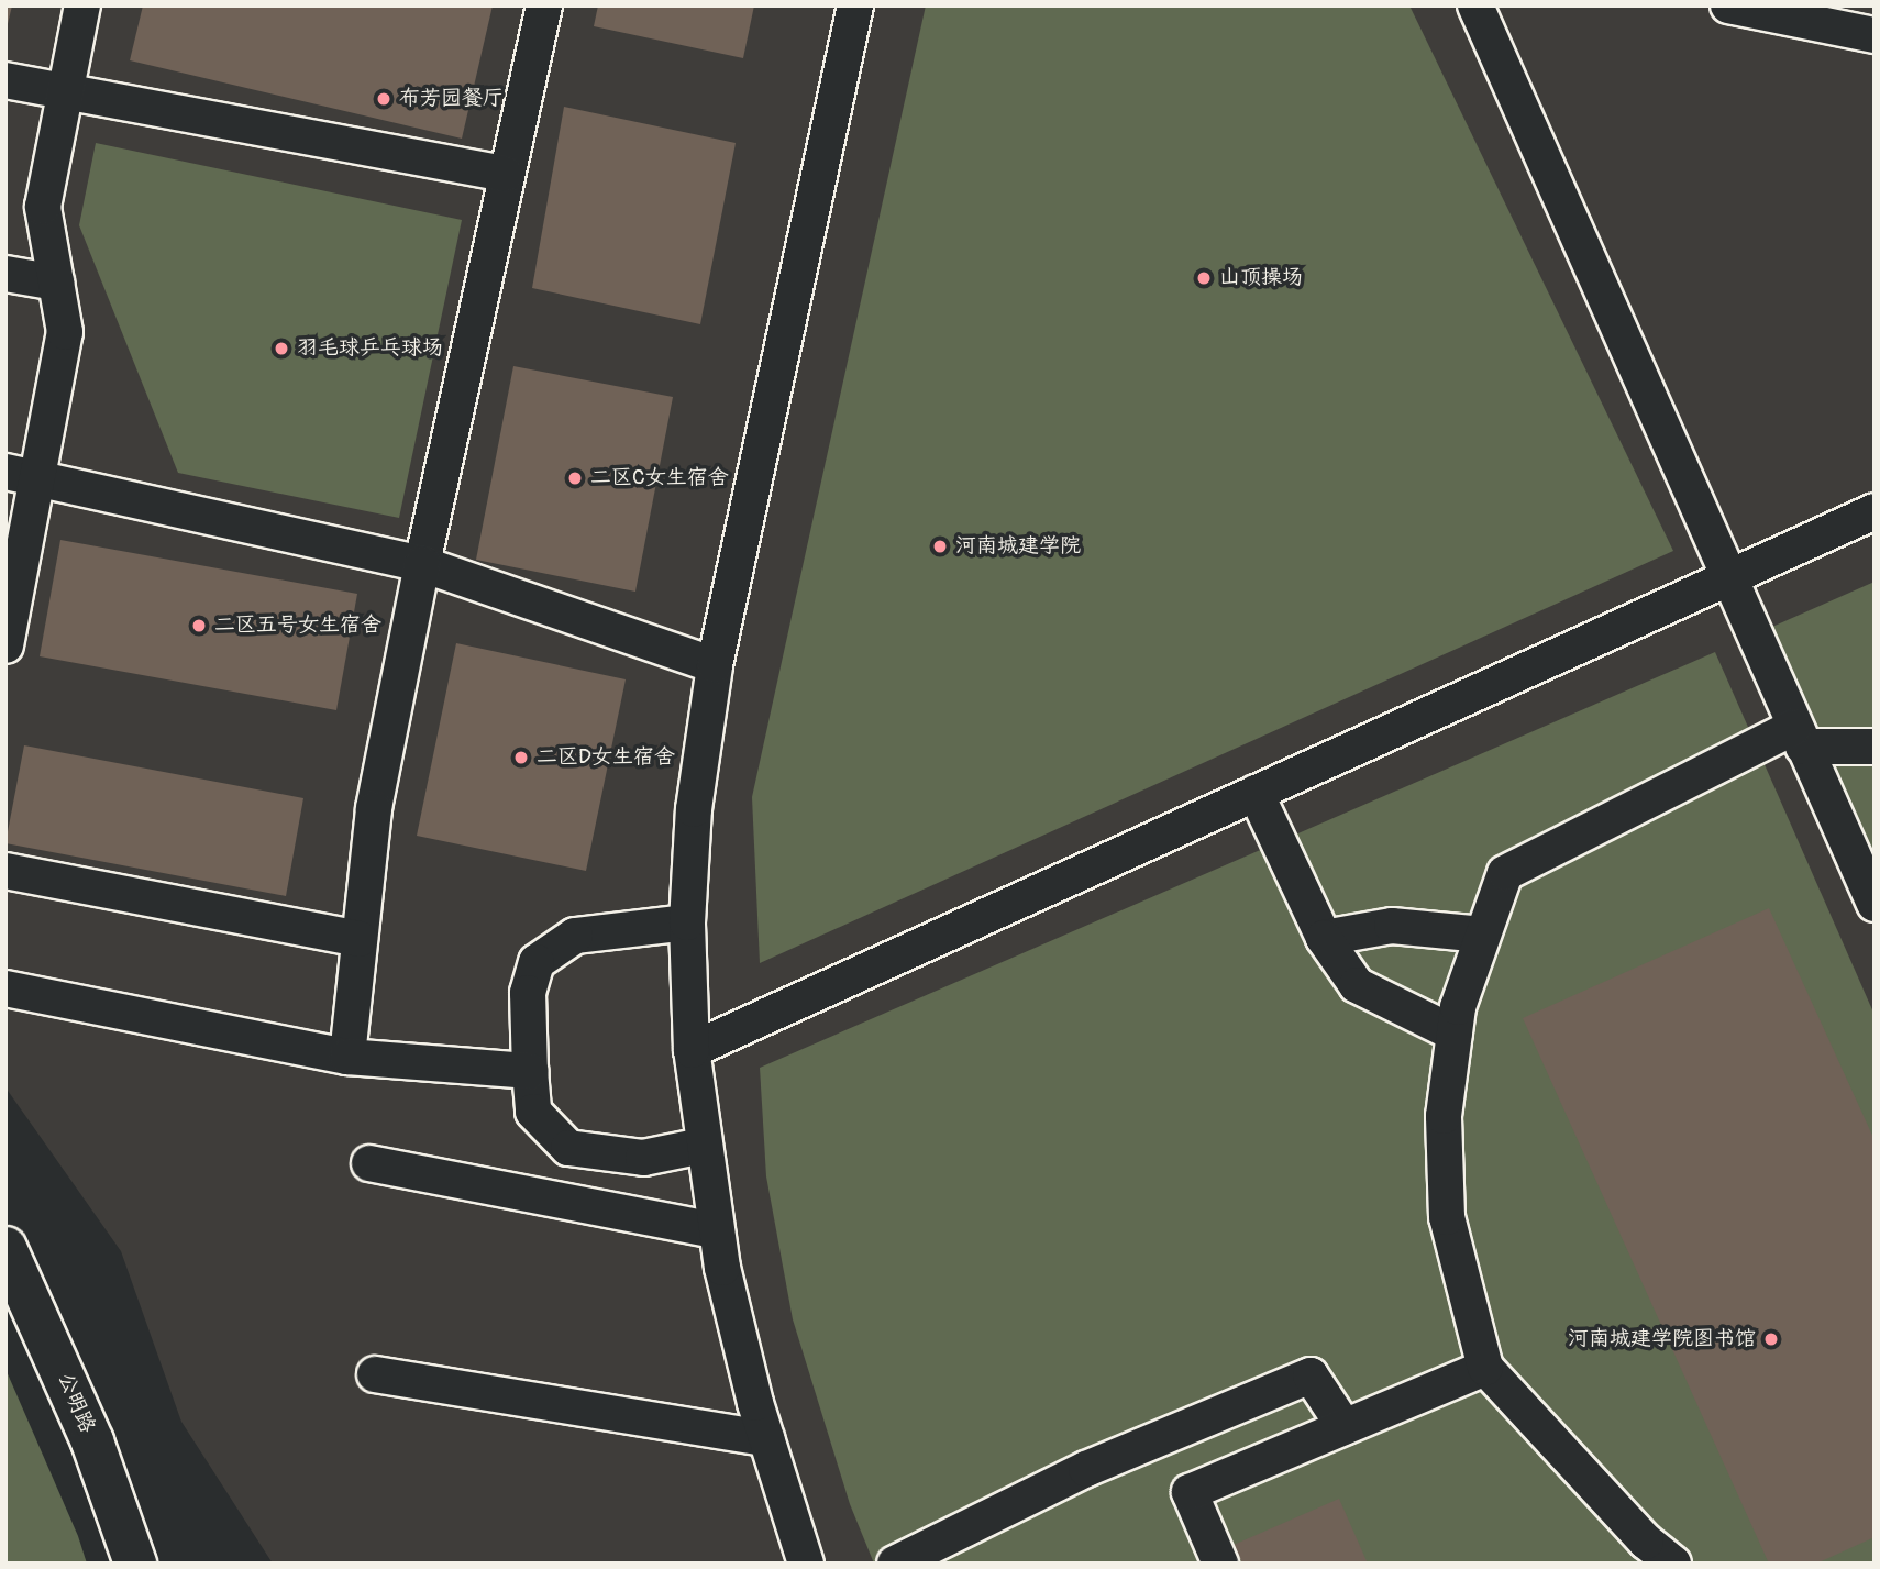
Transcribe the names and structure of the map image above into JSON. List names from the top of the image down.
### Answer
{
  "streets": {
    "street": ["公明路"]
  },
  "places": [
    "布芳园餐厅",
    "山顶操场",
    "羽毛球乒乓球场",
    "二区C女生宿舍",
    "河南城建学院",
    "二区五号女生宿舍",
    "二区D女生宿舍",
    "河南城建学院图书馆"
  ]
}
